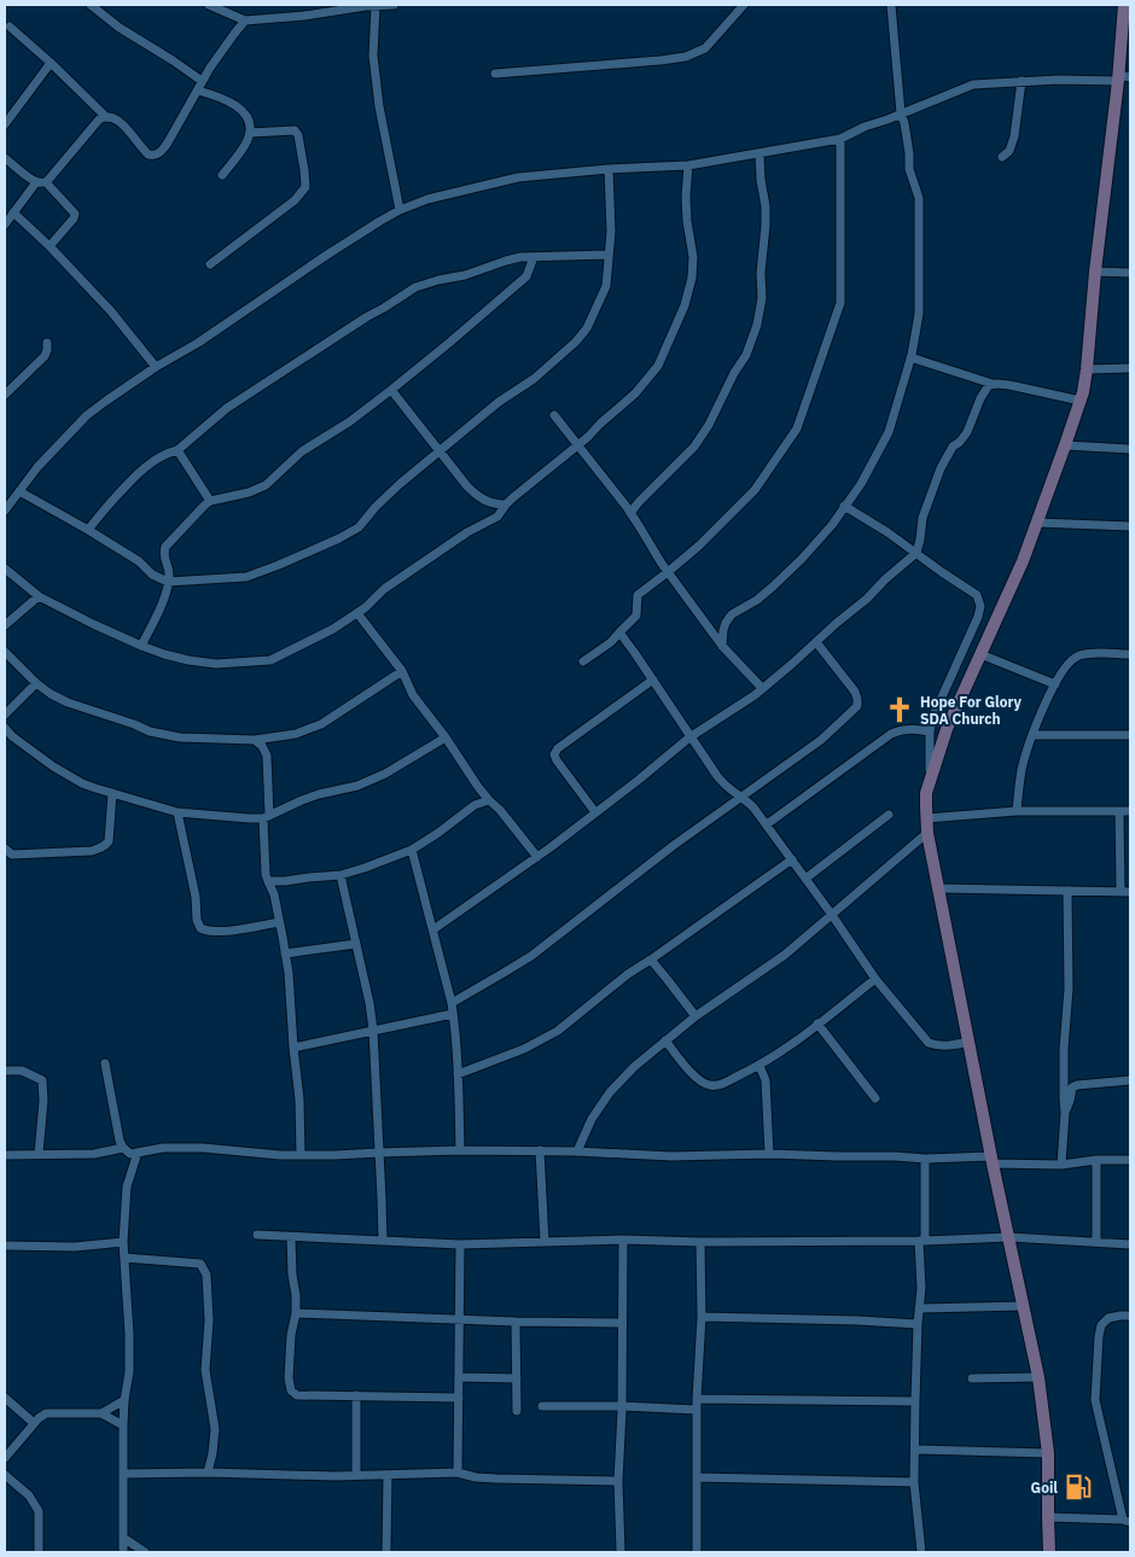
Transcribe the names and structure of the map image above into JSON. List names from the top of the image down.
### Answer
{
  "places": {
    "church": ["Hope For Glory SDA Church"],
    "fuel station": ["Goil"]
  }
}
